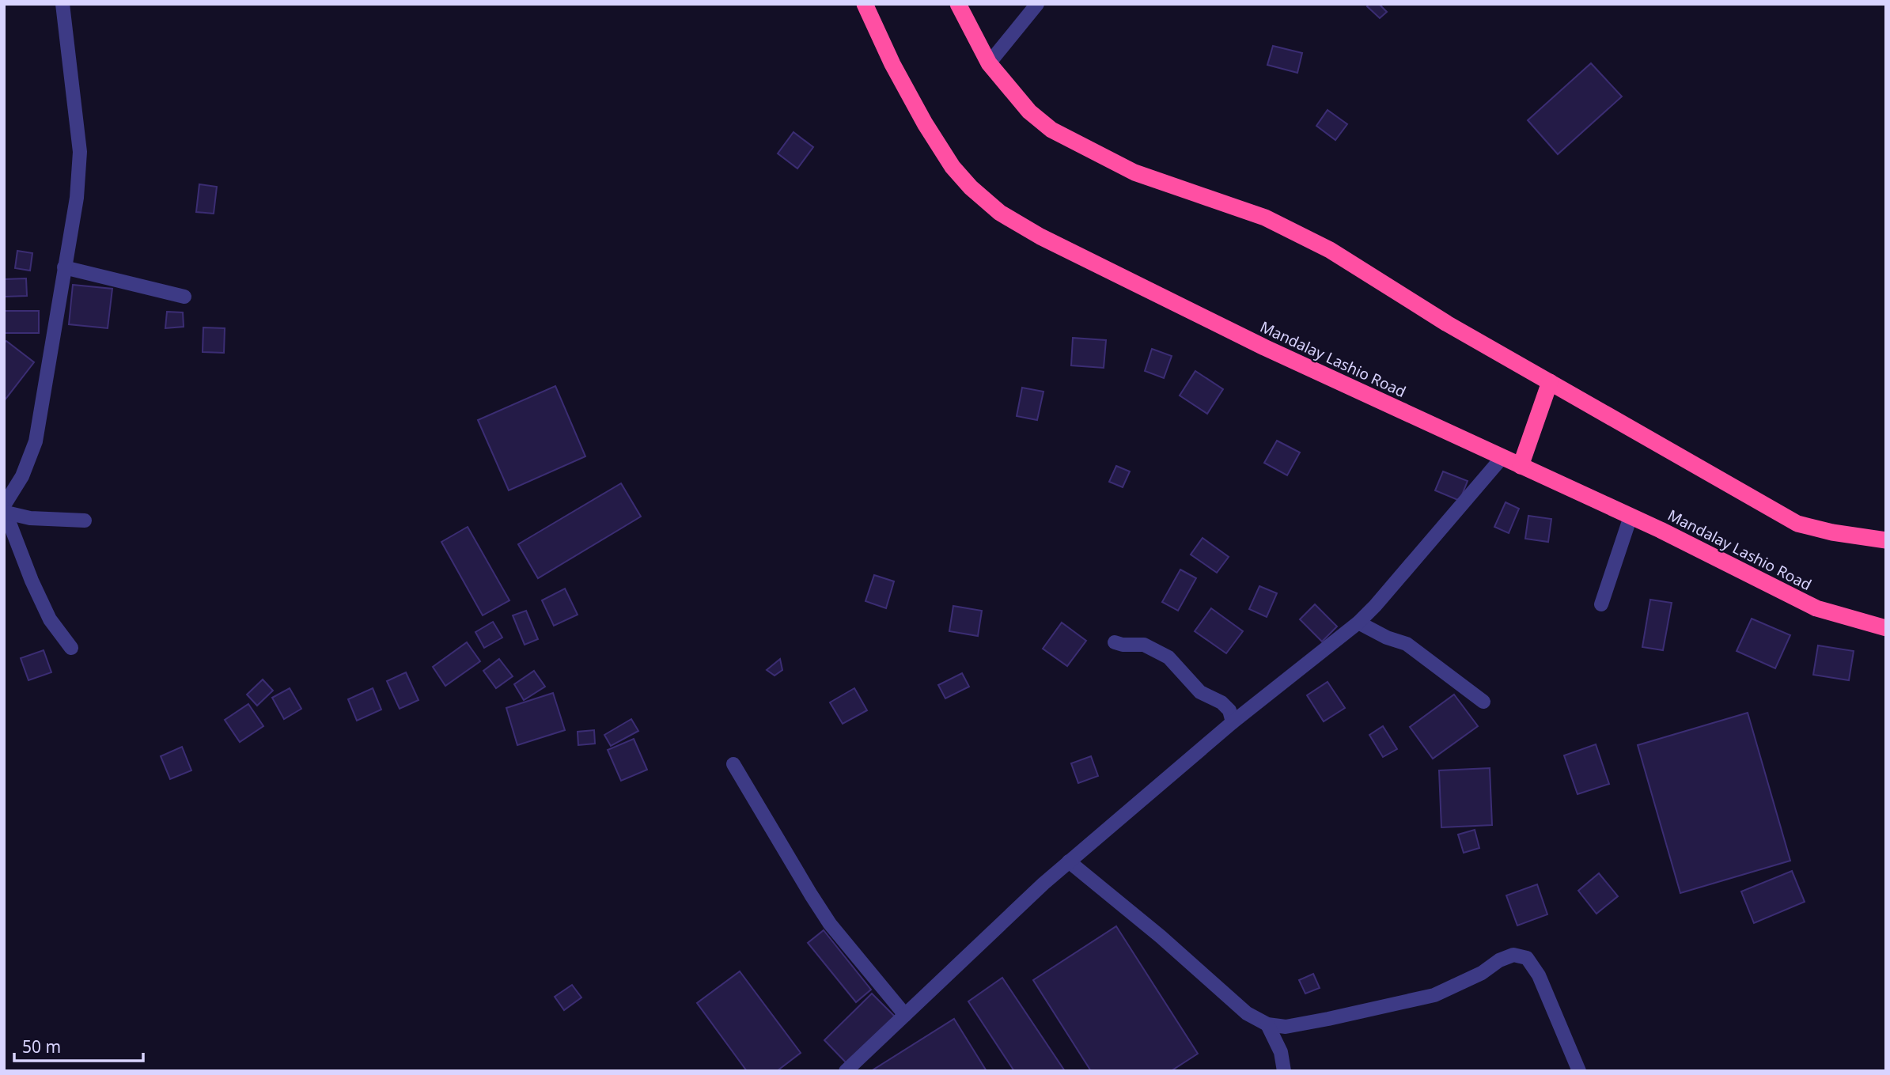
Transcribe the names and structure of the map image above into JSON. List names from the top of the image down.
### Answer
{
  "streets": {
    "highway": ["Mandalay Lashio Road"]
  },
  "scale_bar": "50 m"
}
